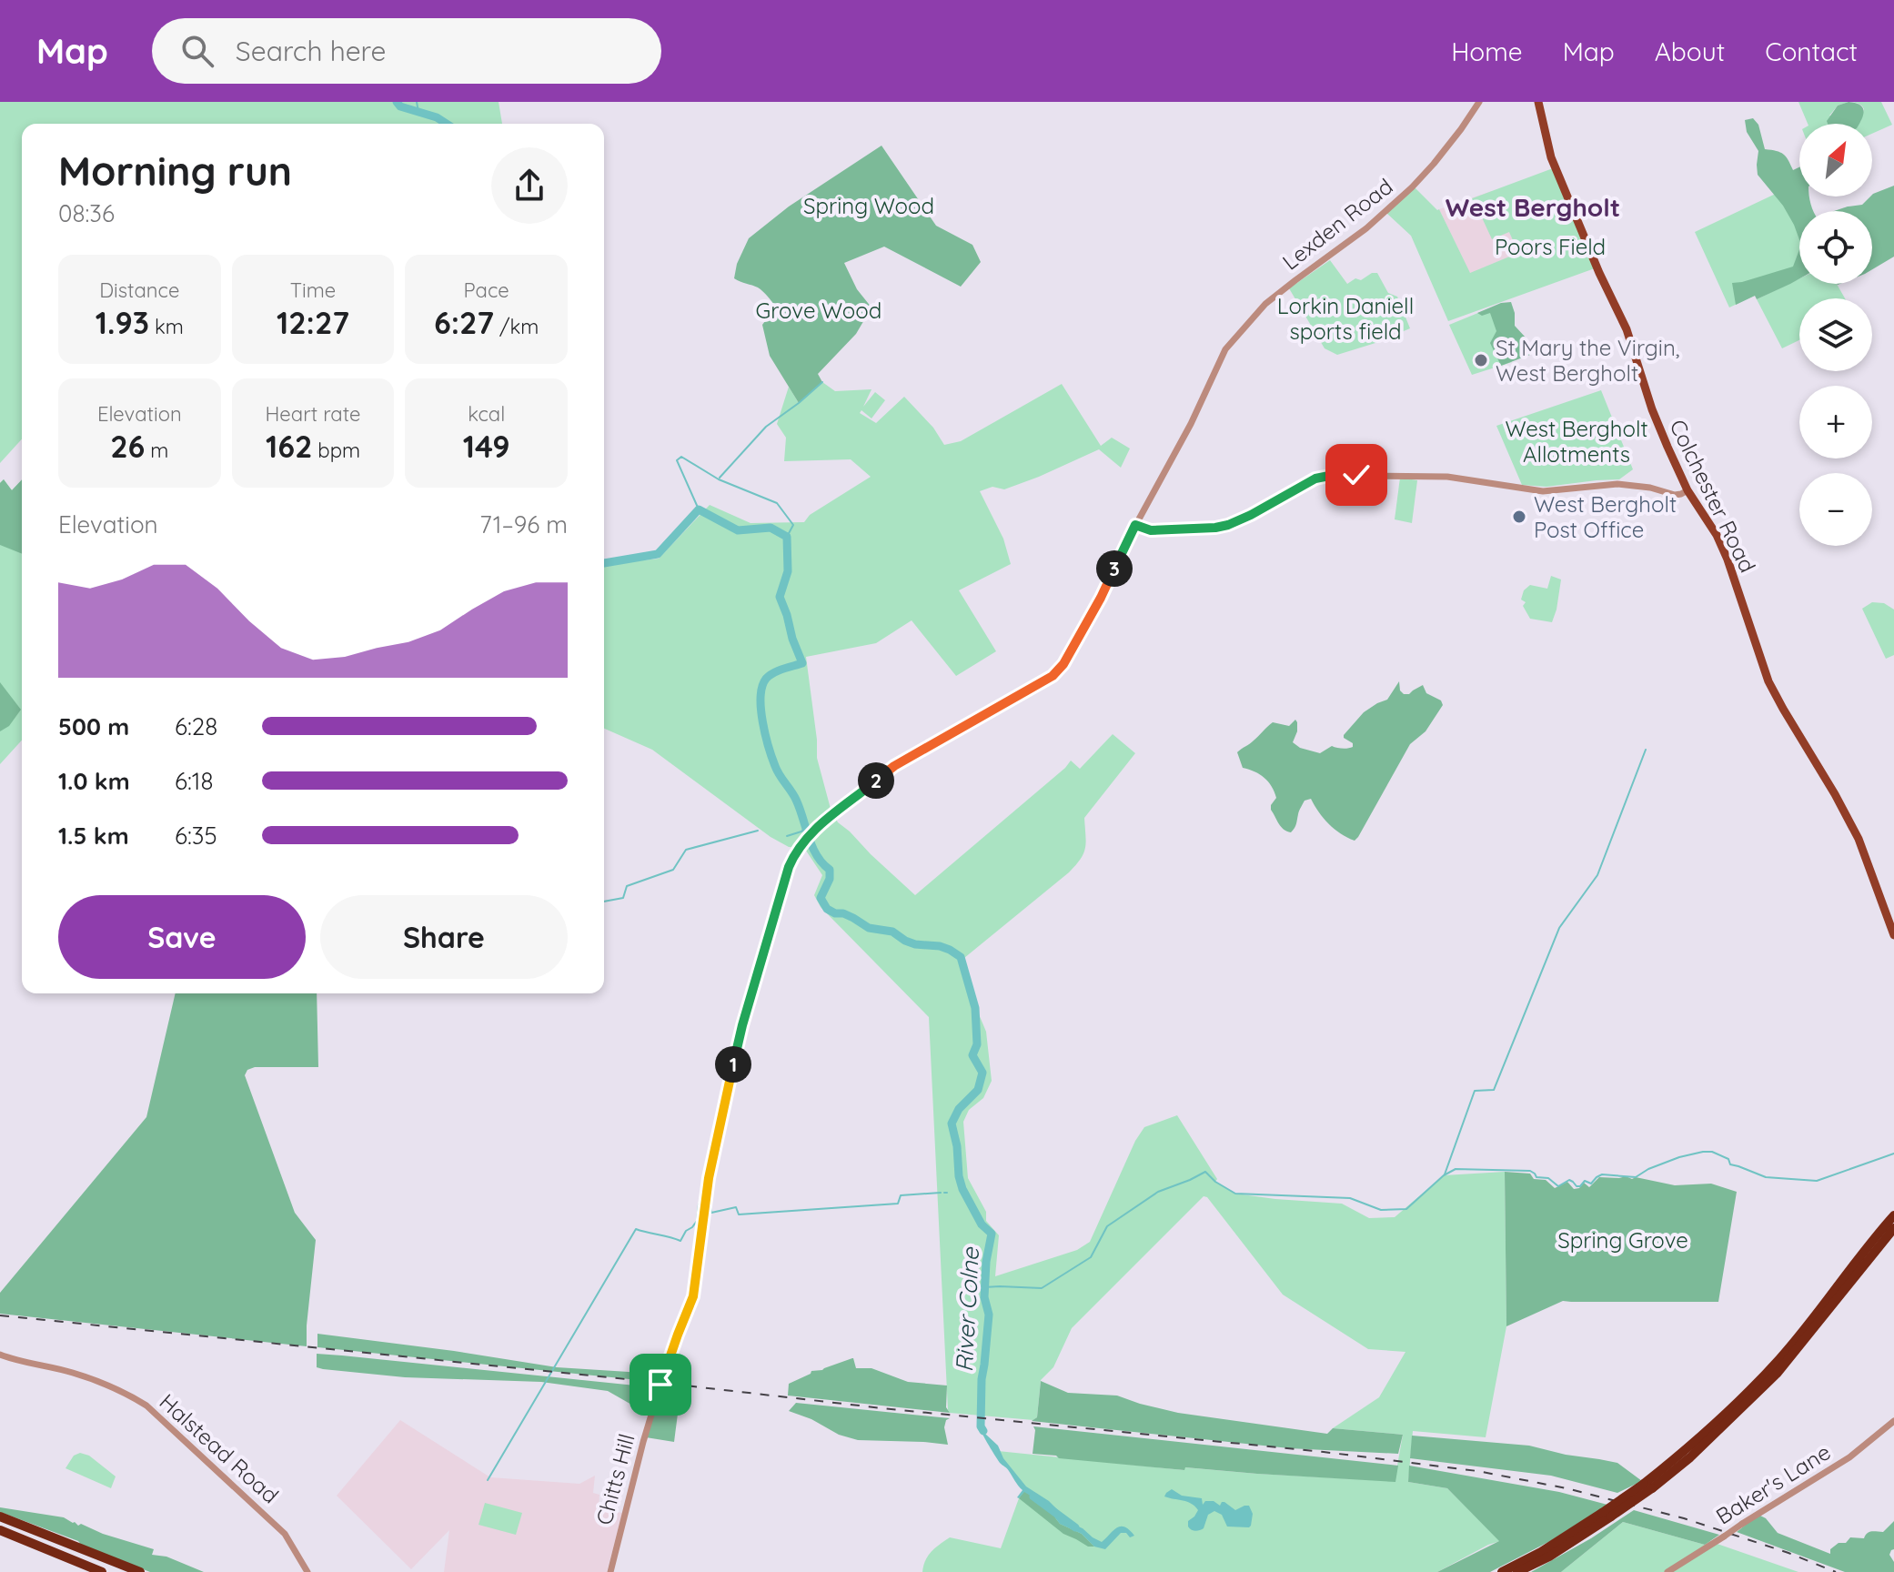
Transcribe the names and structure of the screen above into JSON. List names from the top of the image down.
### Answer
{
  "streets": {
    "main road": ["Colchester Road"],
    "street": [
      "Lexden Road",
      "Halstead Road",
      "Chitts Hill",
      "Baker's Lane"
    ]
  },
  "crossings": [
    ["Lexden Road", "Chitts Hill"]
  ],
  "districts": ["West Bergholt"],
  "water": ["River Colne"],
  "parks": [
    "Spring Wood",
    "Poors Field",
    "Lorkin Daniell sports field",
    "Grove Wood",
    "West Bergholt Allotments",
    "Spring Grove"
  ],
  "places": ["St Mary the Virgin, West Bergholt", "West Bergholt Post Office"],
  "north": "top right",
  "page": {
    "header": "Map",
    "search": "Search here",
    "nav": [
      "Home",
      "Map",
      "About",
      "Contact"
    ],
    "map_buttons": ["+", "−"],
    "heading": ["Morning run", "08:36"],
    "stats": [
      ["Distance", "1.93 km"],
      ["Time", "12:27"],
      ["Pace", "6:27 /km"],
      ["Elevation", "26 m"],
      ["Heart rate", "162 bpm"],
      ["kcal", "149"]
    ],
    "chart": ["Elevation", "71–96 m"],
    "pins": ["3", "2", "1"],
    "list": [
      {
        "name": "500 m",
        "note": "6:28"
      },
      {
        "name": "1.0 km",
        "note": "6:18"
      },
      {
        "name": "1.5 km",
        "note": "6:35"
      }
    ],
    "buttons": ["Save", "Share"]
  }
}
